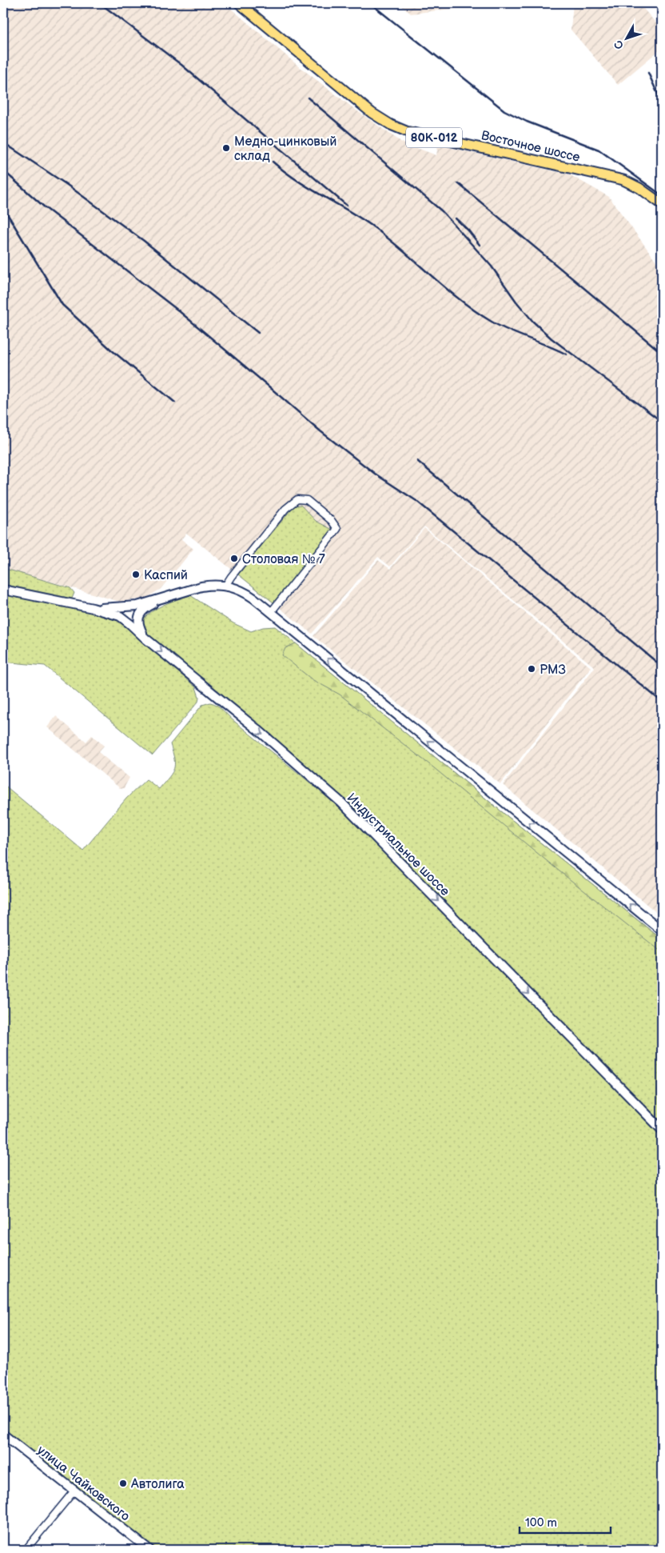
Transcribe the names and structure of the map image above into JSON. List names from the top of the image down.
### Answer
{
  "streets": {
    "main road": [
      "80К-012",
      "Восточное шоссе",
      "Индустриальное шоссе",
      "улица Чайковского"
    ]
  },
  "places": [
    "Медно-цинковый склад",
    "Столовая № 7",
    "Каспий",
    "РМЗ",
    "Автолига"
  ],
  "scale_bar": "100 m",
  "north": "bottom left"
}
